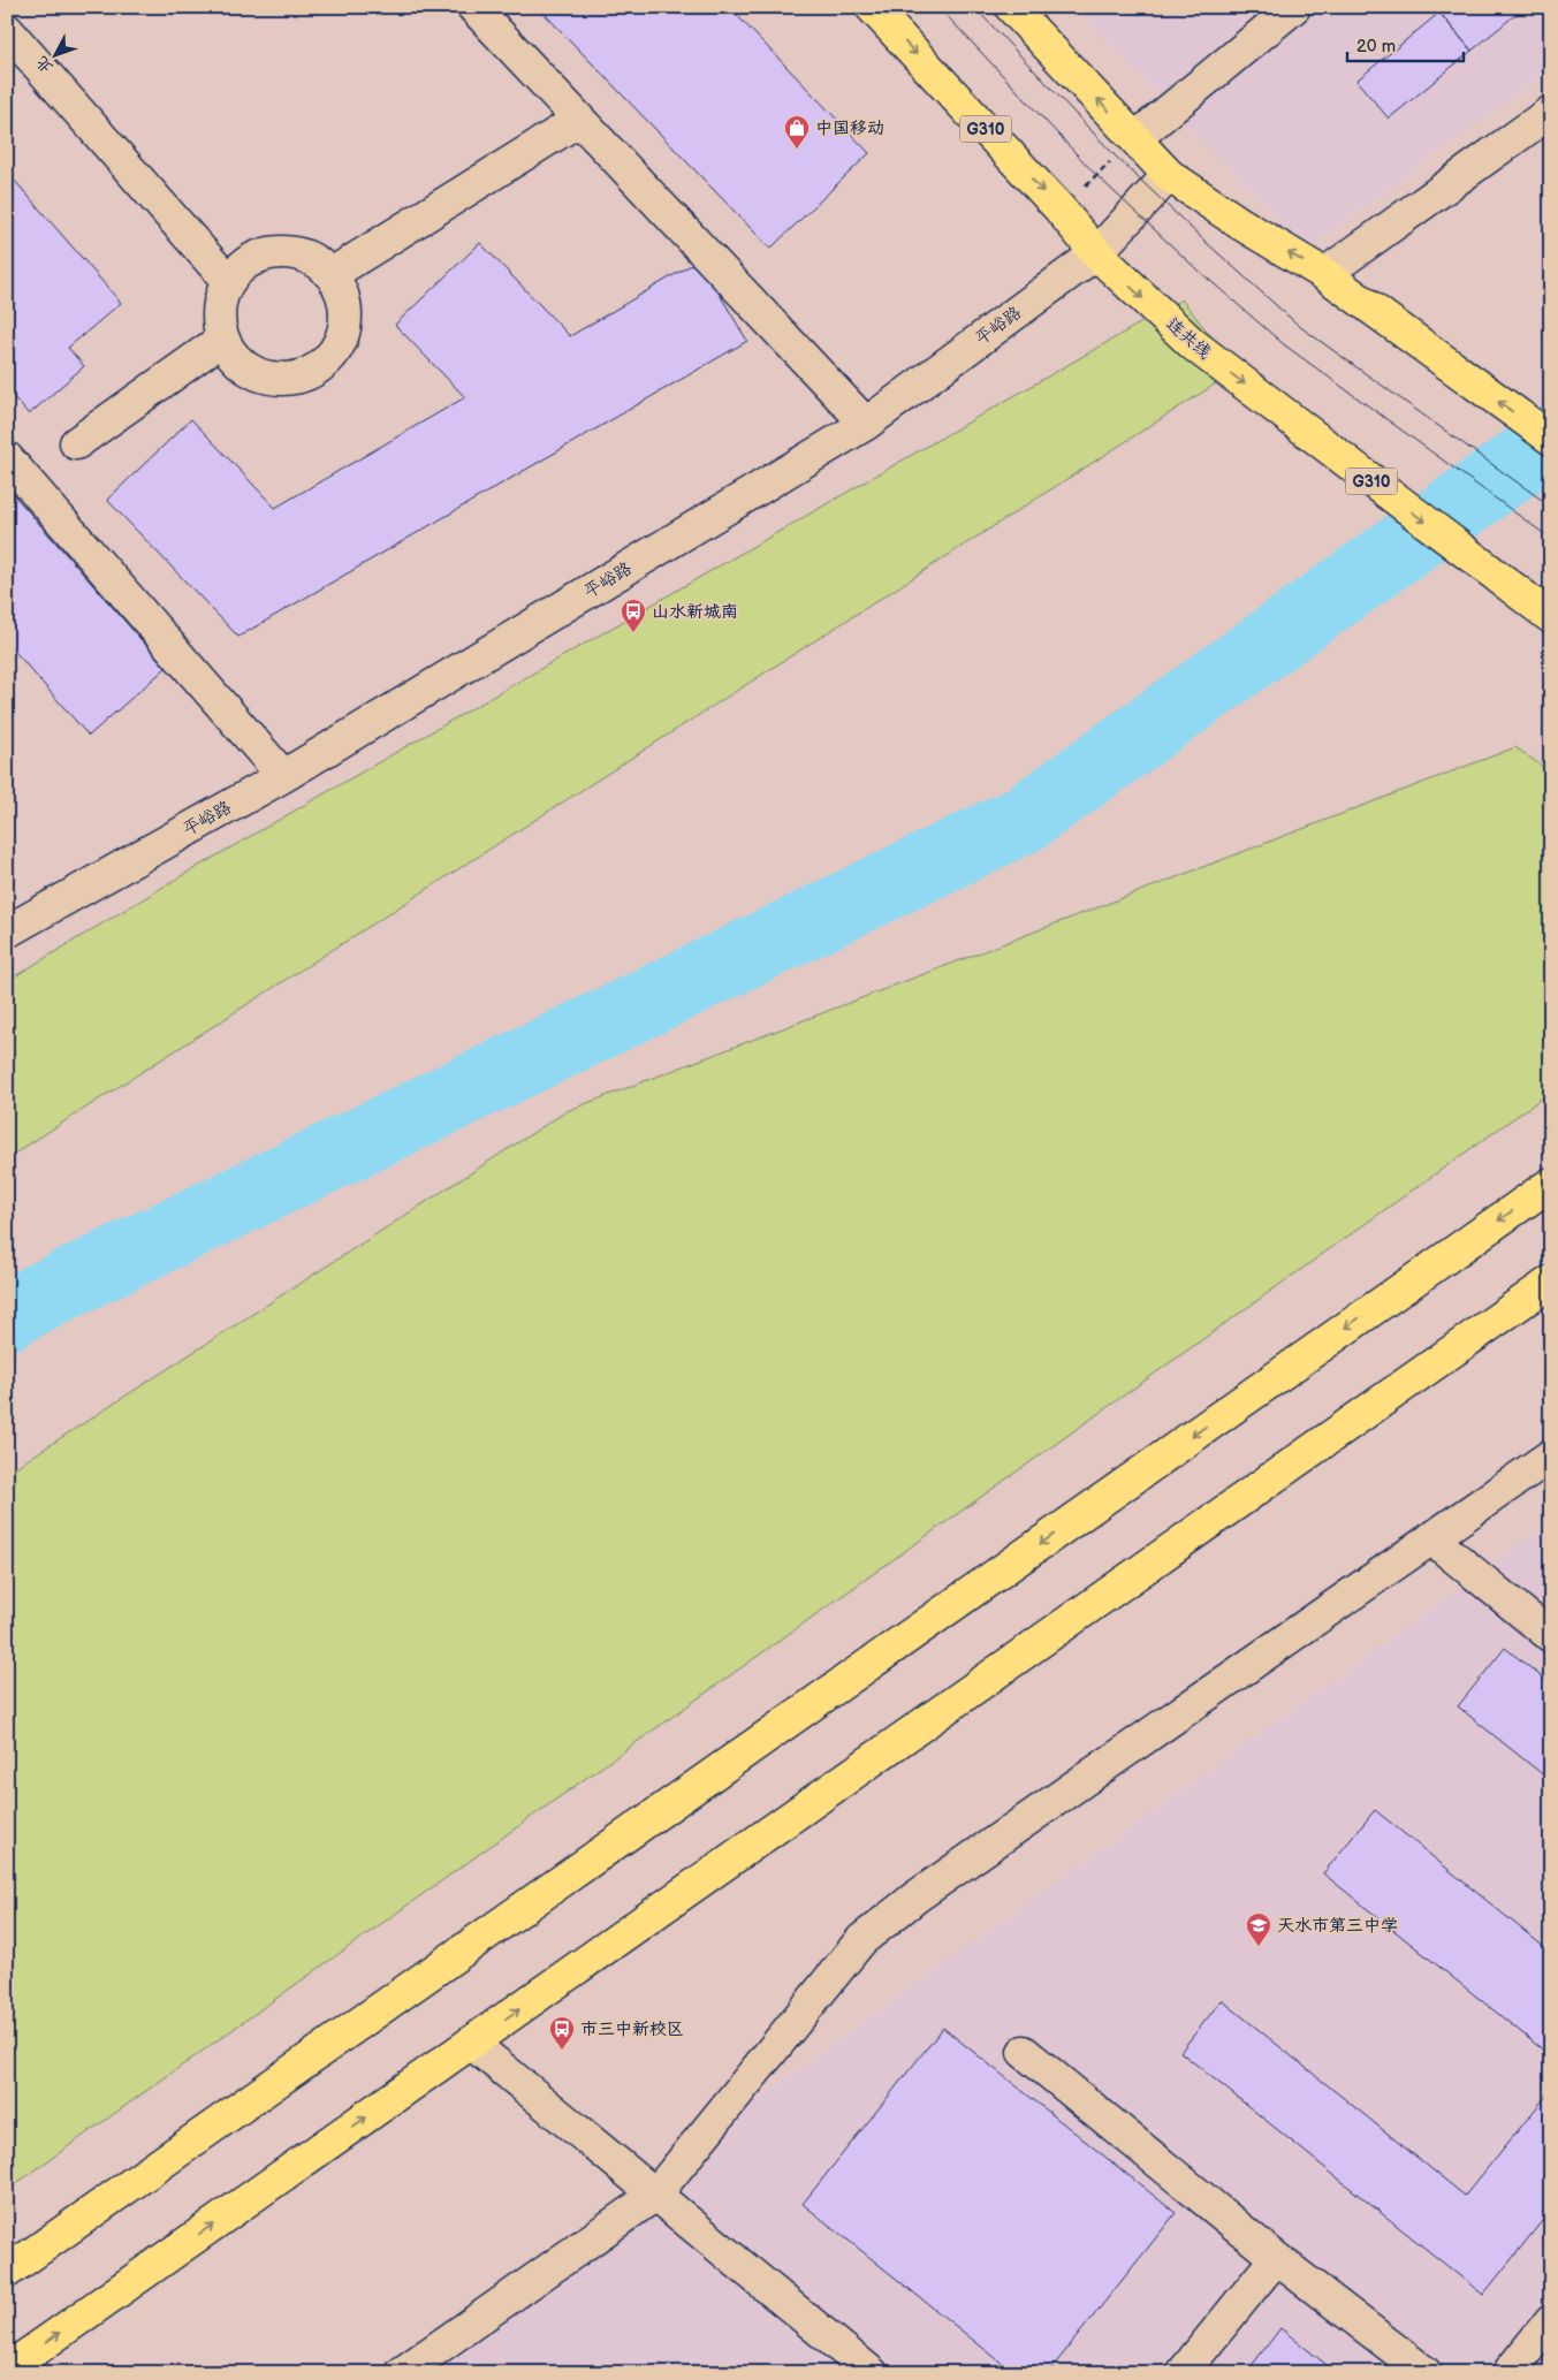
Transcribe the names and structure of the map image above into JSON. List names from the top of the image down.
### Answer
{
  "streets": {
    "main road": ["G310", "连共线"],
    "street": ["平峪路"]
  },
  "crossings": [
    ["平峪路", "连共线"]
  ],
  "places": {
    "shop": ["中国移动"],
    "bus stop": ["山水新城南", "市三中新校区"],
    "school or university": ["天水市第三中学"]
  },
  "scale_bar": "20 m",
  "north": "bottom left"
}
